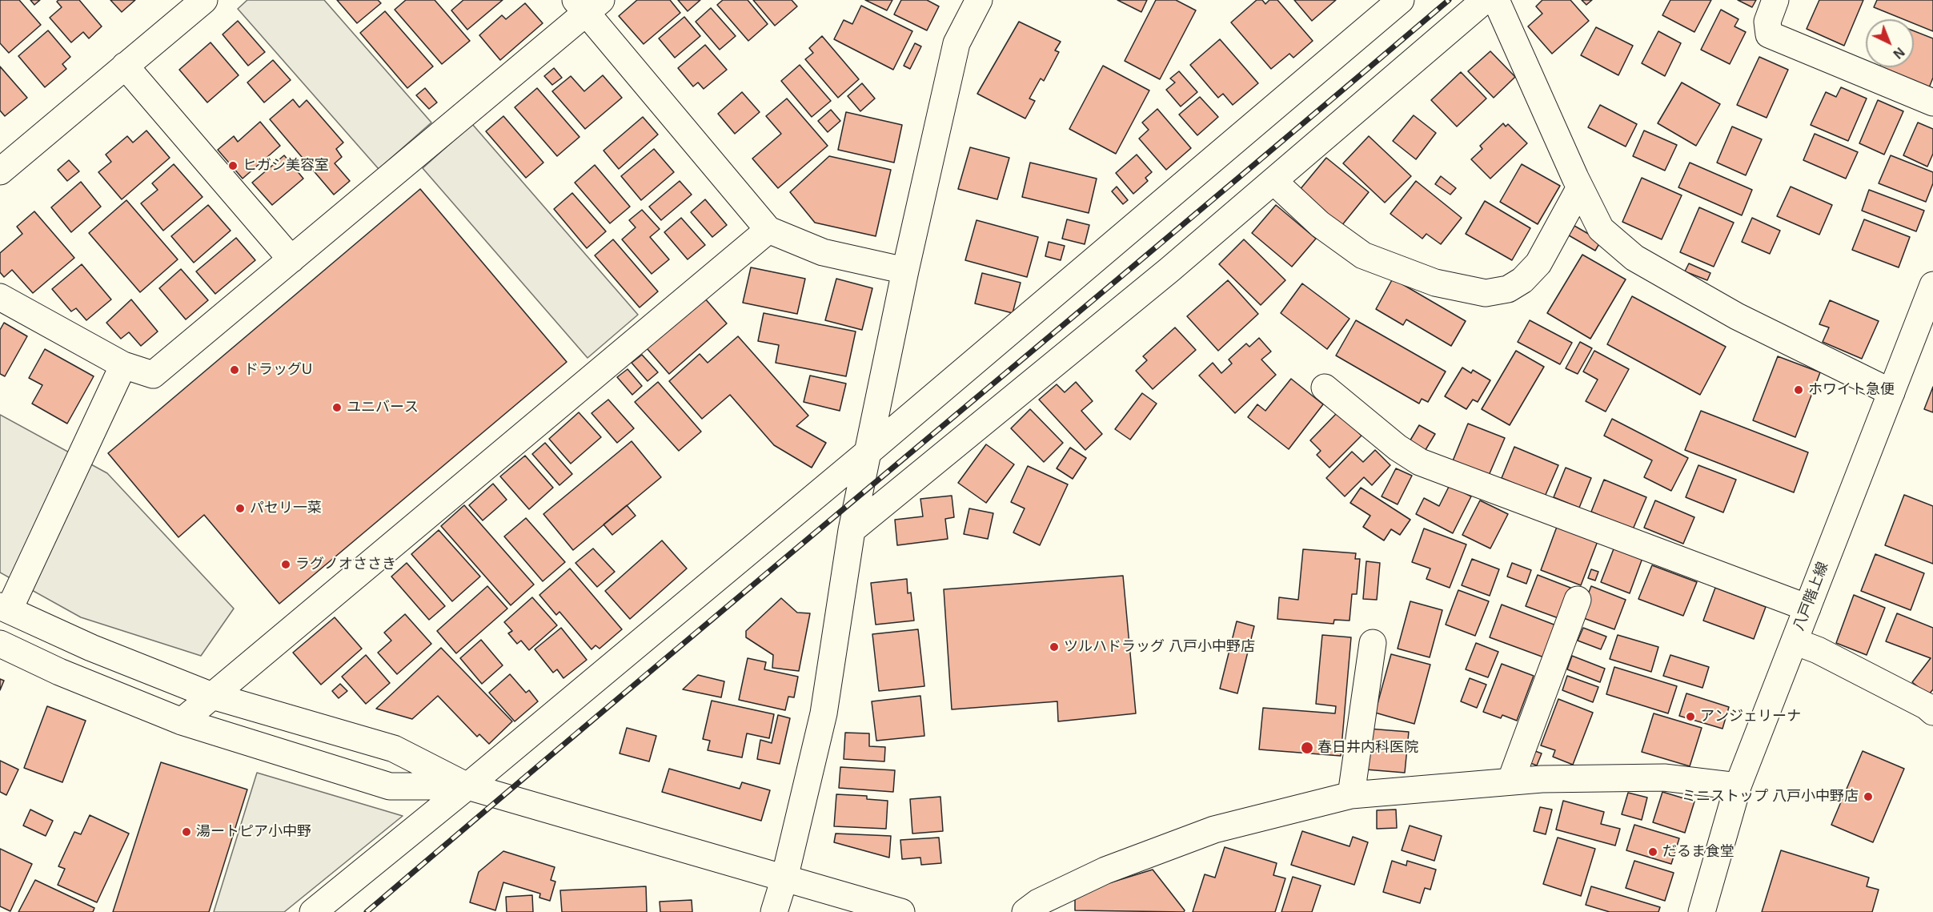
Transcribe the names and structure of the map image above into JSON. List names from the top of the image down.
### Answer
{
  "streets": {
    "street": ["八戸階上線"]
  },
  "places": [
    "ヒガシ美容室",
    "ドラッグU",
    "ホワイト急便",
    "ユニバース",
    "パセリ一菜",
    "ラグノオささき",
    "ツルハドラッグ 八戸小中野店",
    "アンジェリーナ",
    "春日井内科医院",
    "ミニストップ 八戸小中野店",
    "湯ートピア小中野",
    "だるま食堂"
  ],
  "north": "bottom right"
}
